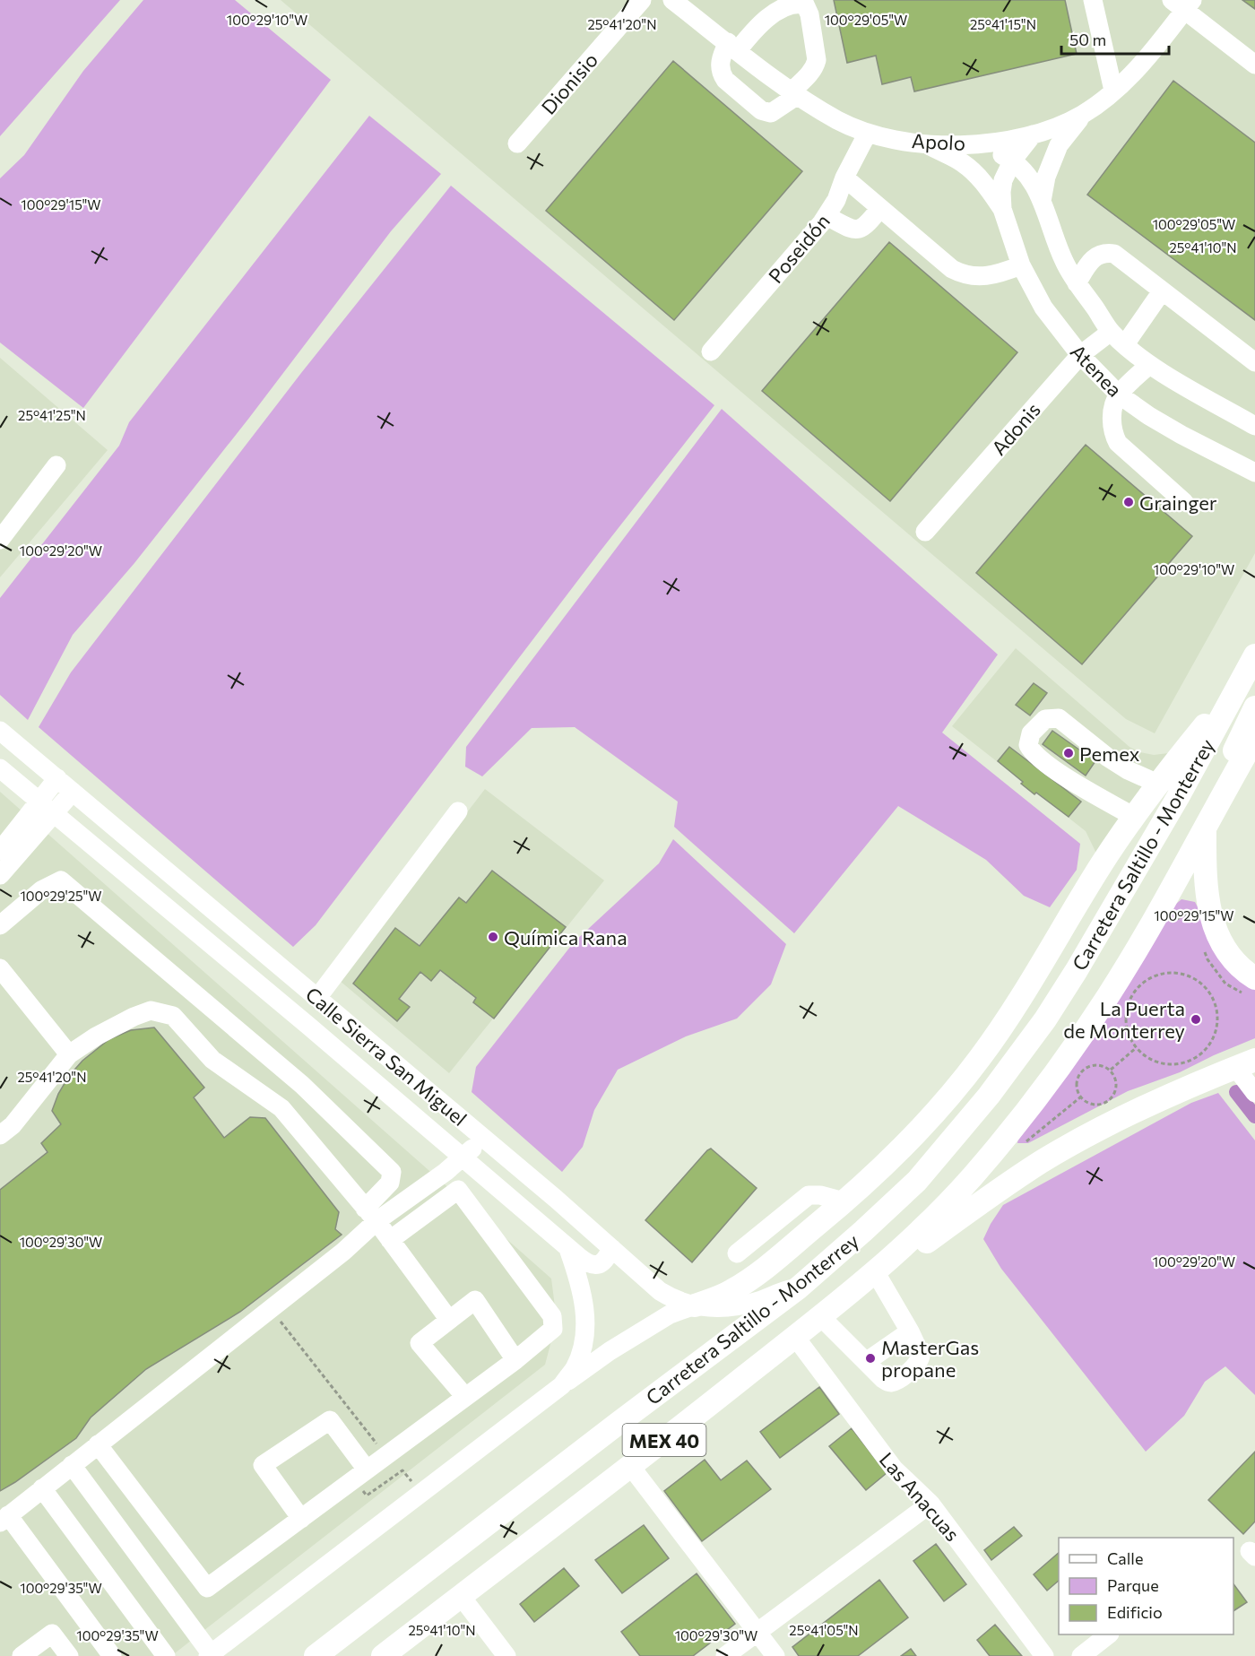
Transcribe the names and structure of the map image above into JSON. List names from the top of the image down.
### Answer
{
  "streets": {
    "main road": ["Carretera Saltillo - Monterrey", "MEX 40"],
    "street": [
      "Dionisio",
      "Apolo",
      "Poseidón",
      "Atenea",
      "Adonis",
      "Calle Sierra San Miguel",
      "Las Anacuas"
    ]
  },
  "crossings": [
    ["Apolo", "Poseidón"],
    ["Apolo", "Atenea"],
    ["Atenea", "Adonis"],
    ["Carretera Saltillo - Monterrey", "Calle Sierra San Miguel"],
    ["Carretera Saltillo - Monterrey", "Las Anacuas"]
  ],
  "places": [
    "Grainger",
    "Pemex",
    "Química Rana",
    "La Puerta de Monterrey",
    "MasterGas propane"
  ],
  "legend": ["Calle", "Parque", "Edificio"],
  "scale_bar": "50 m",
  "coordinates": [
    "100°29'10\"W",
    "100°29'05\"W",
    "25°41'20\"N",
    "25°41'15\"N",
    "100°29'15\"W",
    "25°41'10\"N",
    "25°41'25\"N",
    "100°29'20\"W",
    "100°29'25\"W",
    "100°29'30\"W",
    "100°29'35\"W",
    "25°41'05\"N"
  ]
}
